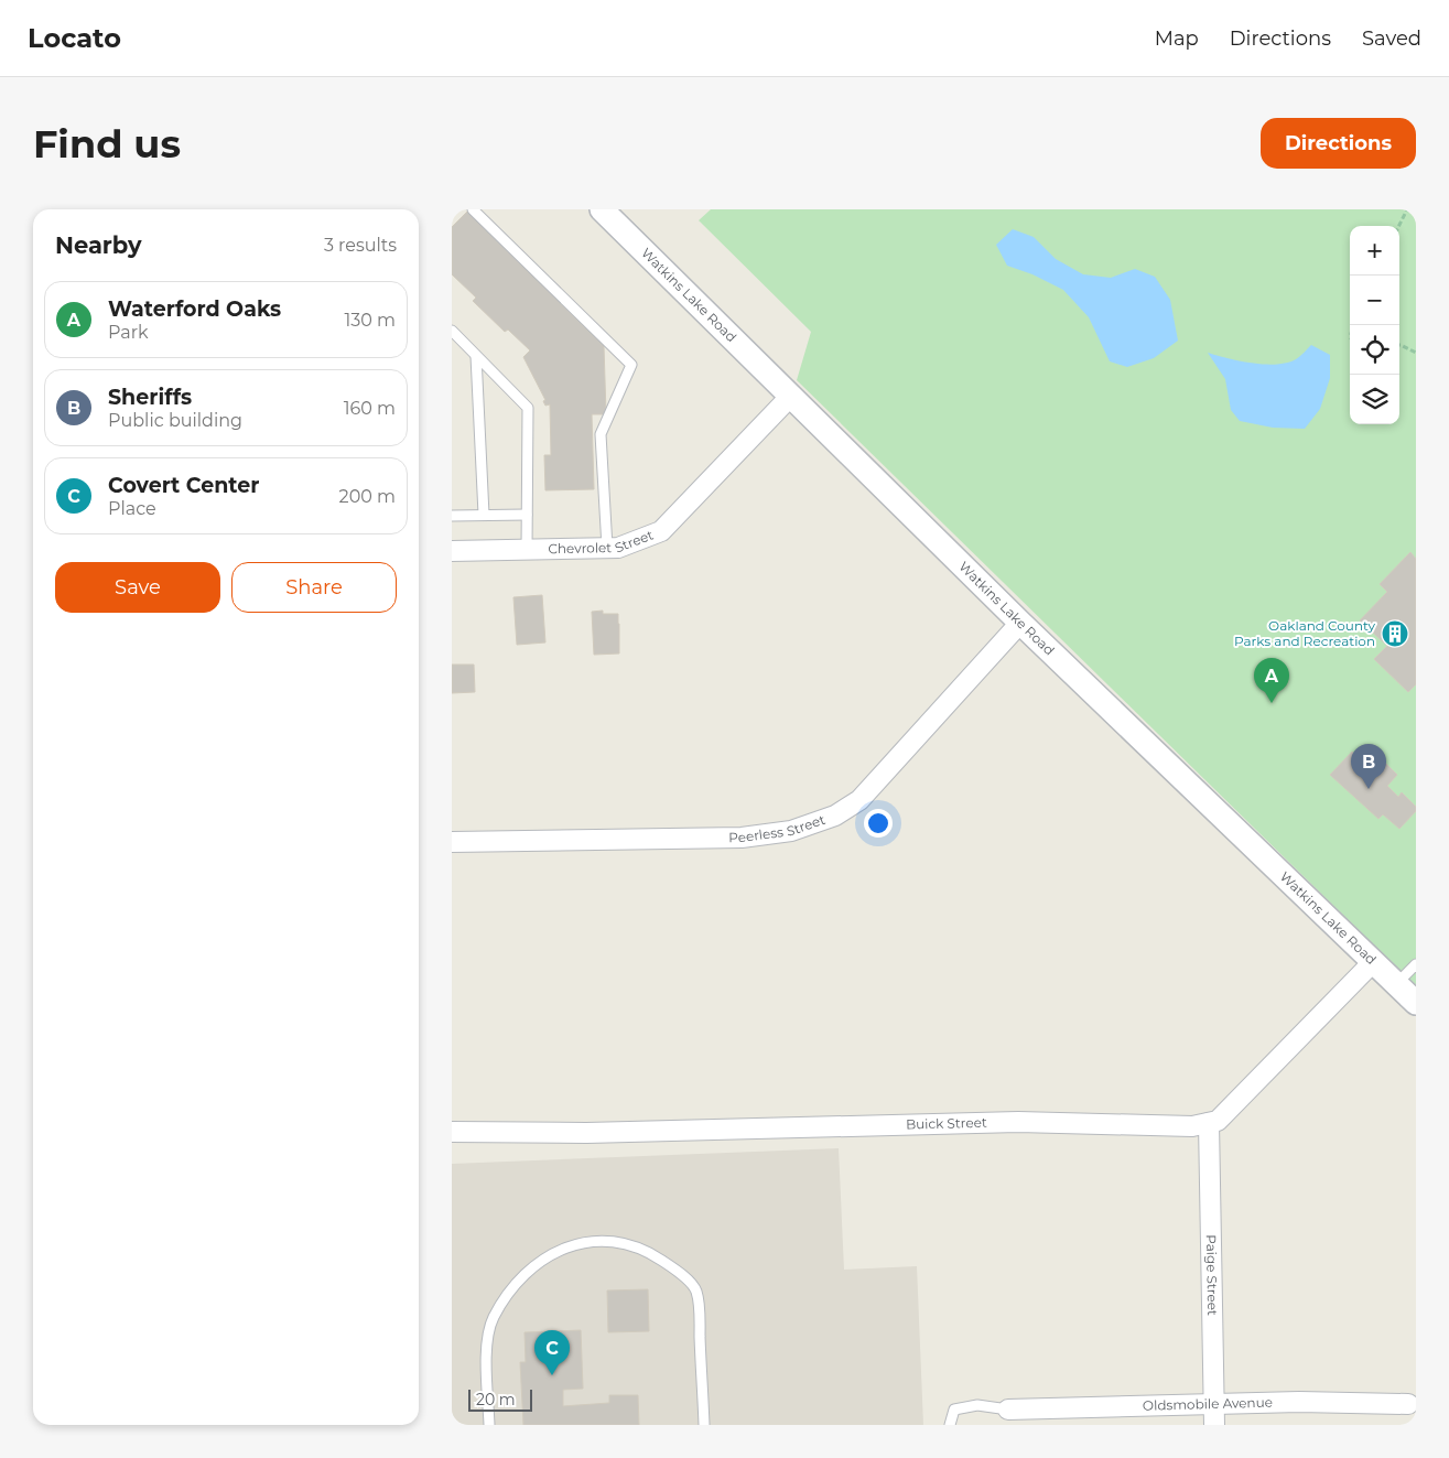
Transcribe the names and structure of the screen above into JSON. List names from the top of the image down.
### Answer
{
  "streets": {
    "street": [
      "Watkins Lake Road",
      "Chevrolet Street",
      "Peerless Street",
      "Buick Street",
      "Paige Street",
      "Oldsmobile Avenue"
    ]
  },
  "crossings": [
    ["Watkins Lake Road", "Chevrolet Street"],
    ["Watkins Lake Road", "Peerless Street"],
    ["Watkins Lake Road", "Buick Street"],
    ["Buick Street", "Paige Street"],
    ["Paige Street", "Oldsmobile Avenue"]
  ],
  "places": {
    "building": ["Oakland County Parks and Recreation"]
  },
  "scale_bar": "20 m",
  "page": {
    "header": "Locato",
    "nav": ["Map", "Directions", "Saved"],
    "buttons": [
      "Directions",
      ["Save", "Share"]
    ],
    "title": "Find us",
    "heading": ["Nearby", "3 results"],
    "map_buttons": ["+", "−"],
    "list": [
      {
        "mark": "A",
        "name": "Waterford Oaks",
        "note": "Park",
        "value": "130 m"
      },
      {
        "mark": "B",
        "name": "Sheriffs",
        "note": "Public building",
        "value": "160 m"
      },
      {
        "mark": "C",
        "name": "Covert Center",
        "note": "Place",
        "value": "200 m"
      }
    ],
    "pins": ["A", "B", "C"],
    "scale": "20 m"
  }
}
